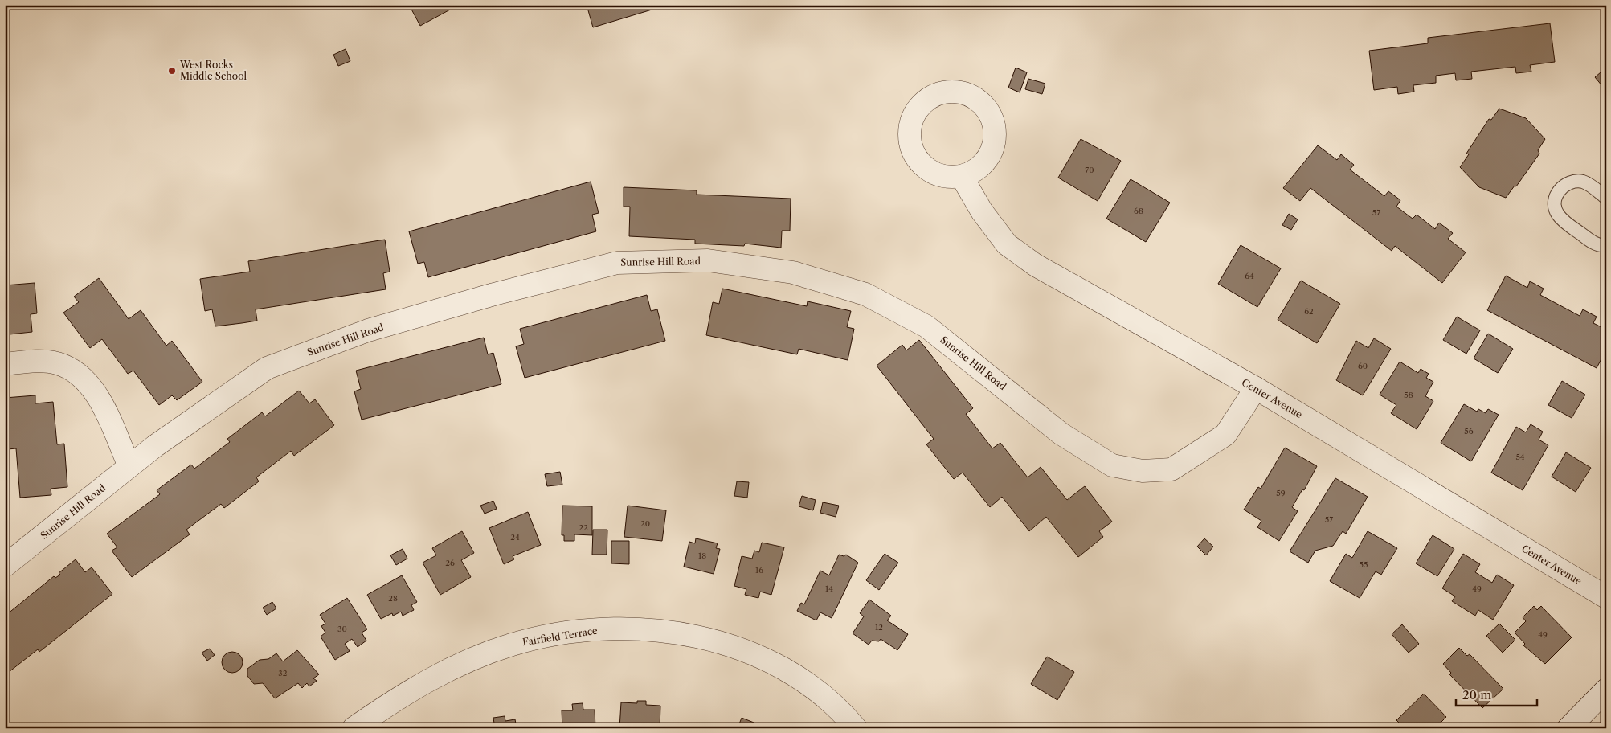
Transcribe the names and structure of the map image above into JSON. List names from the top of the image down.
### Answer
{
  "streets": {
    "street": ["Sunrise Hill Road", "Center Avenue", "Fairfield Terrace"]
  },
  "crossings": [
    ["Sunrise Hill Road", "Center Avenue"]
  ],
  "places": ["West Rocks Middle School"],
  "house_numbers": [
    "70",
    "68",
    "57",
    "64",
    "62",
    "60",
    "58",
    "56",
    "54",
    "59",
    "57",
    "20",
    "22",
    "24",
    "18",
    "26",
    "55",
    "16",
    "14",
    "49",
    "28",
    "12",
    "30",
    "49",
    "32"
  ],
  "scale_bar": "20 m"
}
